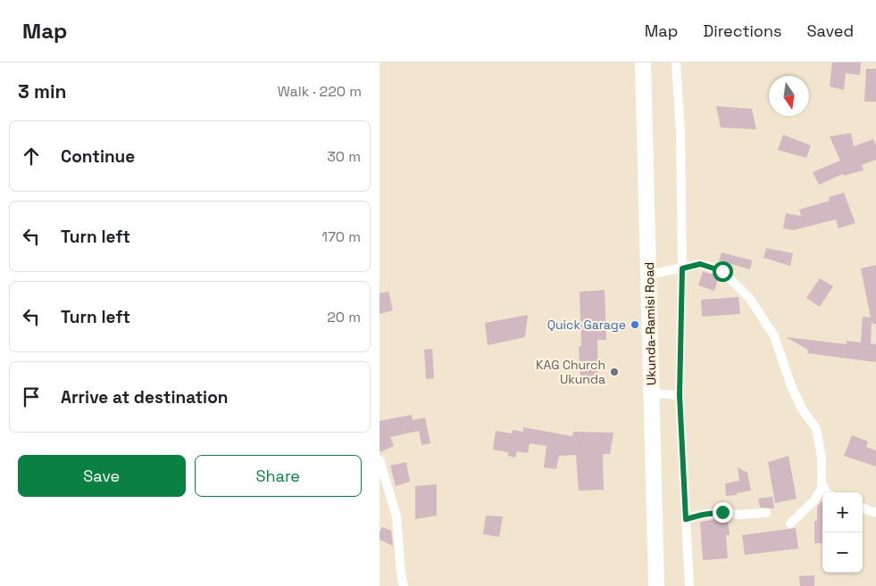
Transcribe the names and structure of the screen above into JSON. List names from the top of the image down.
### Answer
{
  "streets": {
    "highway": ["Ukunda-Ramisi Road"]
  },
  "places": ["Quick Garage", "KAG Church Ukunda"],
  "north": "bottom",
  "page": {
    "header": "Map",
    "nav": ["Map", "Directions", "Saved"],
    "heading": ["3 min", "Walk · 220 m"],
    "list": [
      ["Continue", "30 m"],
      ["Turn left", "170 m"],
      ["Turn left", "20 m"],
      "Arrive at destination"
    ],
    "buttons": ["Save", "Share"],
    "map_buttons": ["+", "−"]
  }
}
